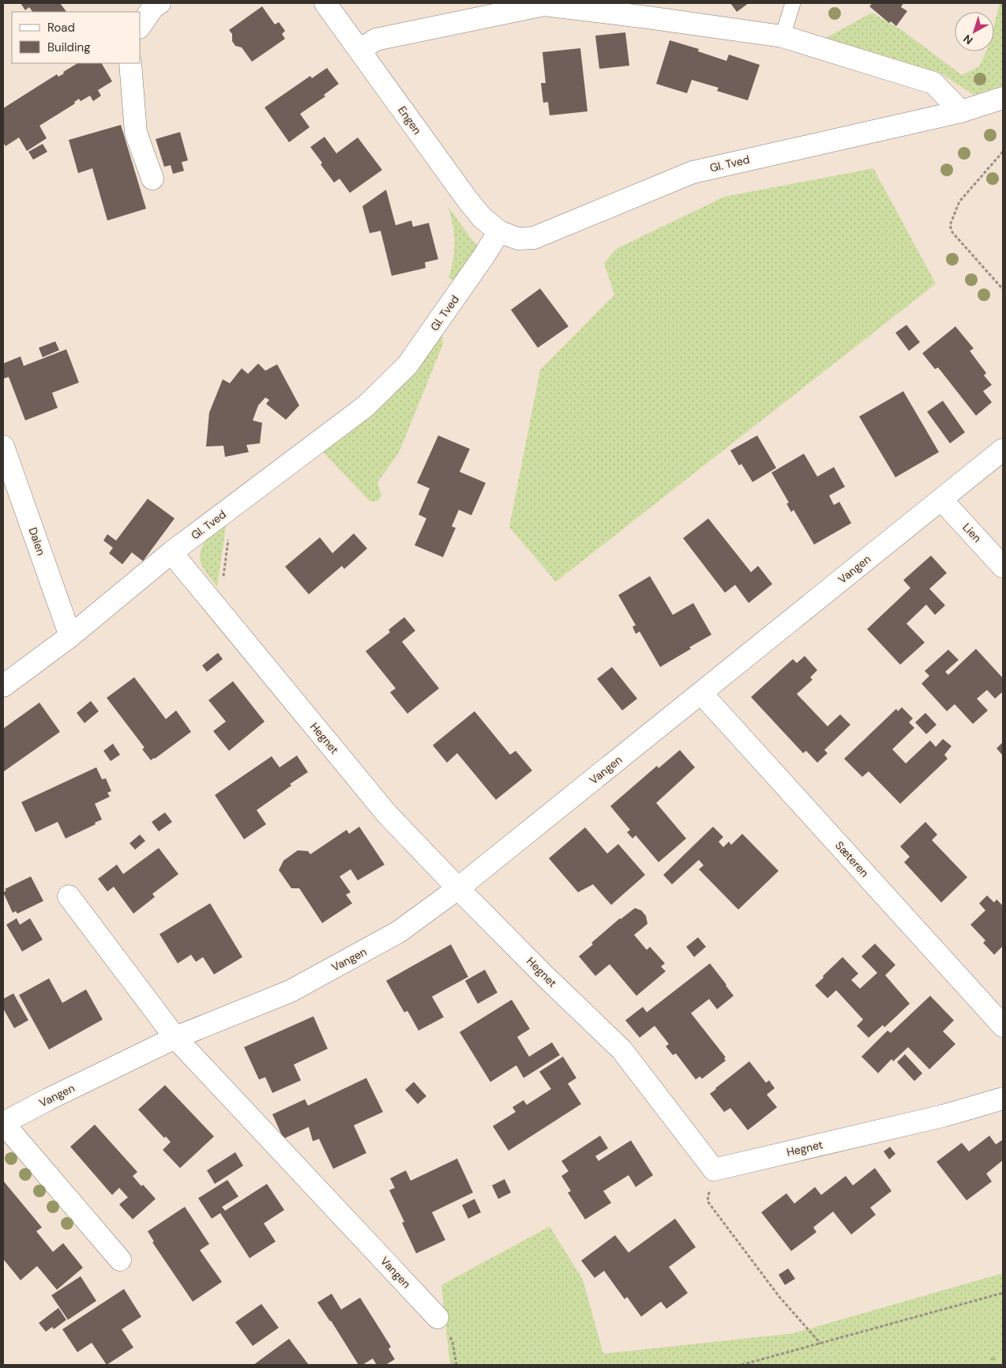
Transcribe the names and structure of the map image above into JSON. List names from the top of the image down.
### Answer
{
  "streets": {
    "street": [
      "Engen",
      "Gl. Tved",
      "Lien",
      "Dalen",
      "Vangen",
      "Hegnet",
      "Sæteren"
    ]
  },
  "crossings": [
    ["Engen", "Gl. Tved"],
    ["Gl. Tved", "Dalen"],
    ["Gl. Tved", "Hegnet"],
    ["Lien", "Vangen"],
    ["Vangen", "Hegnet"],
    ["Vangen", "Sæteren"]
  ],
  "legend": ["Road", "Building"],
  "north": "bottom left"
}
